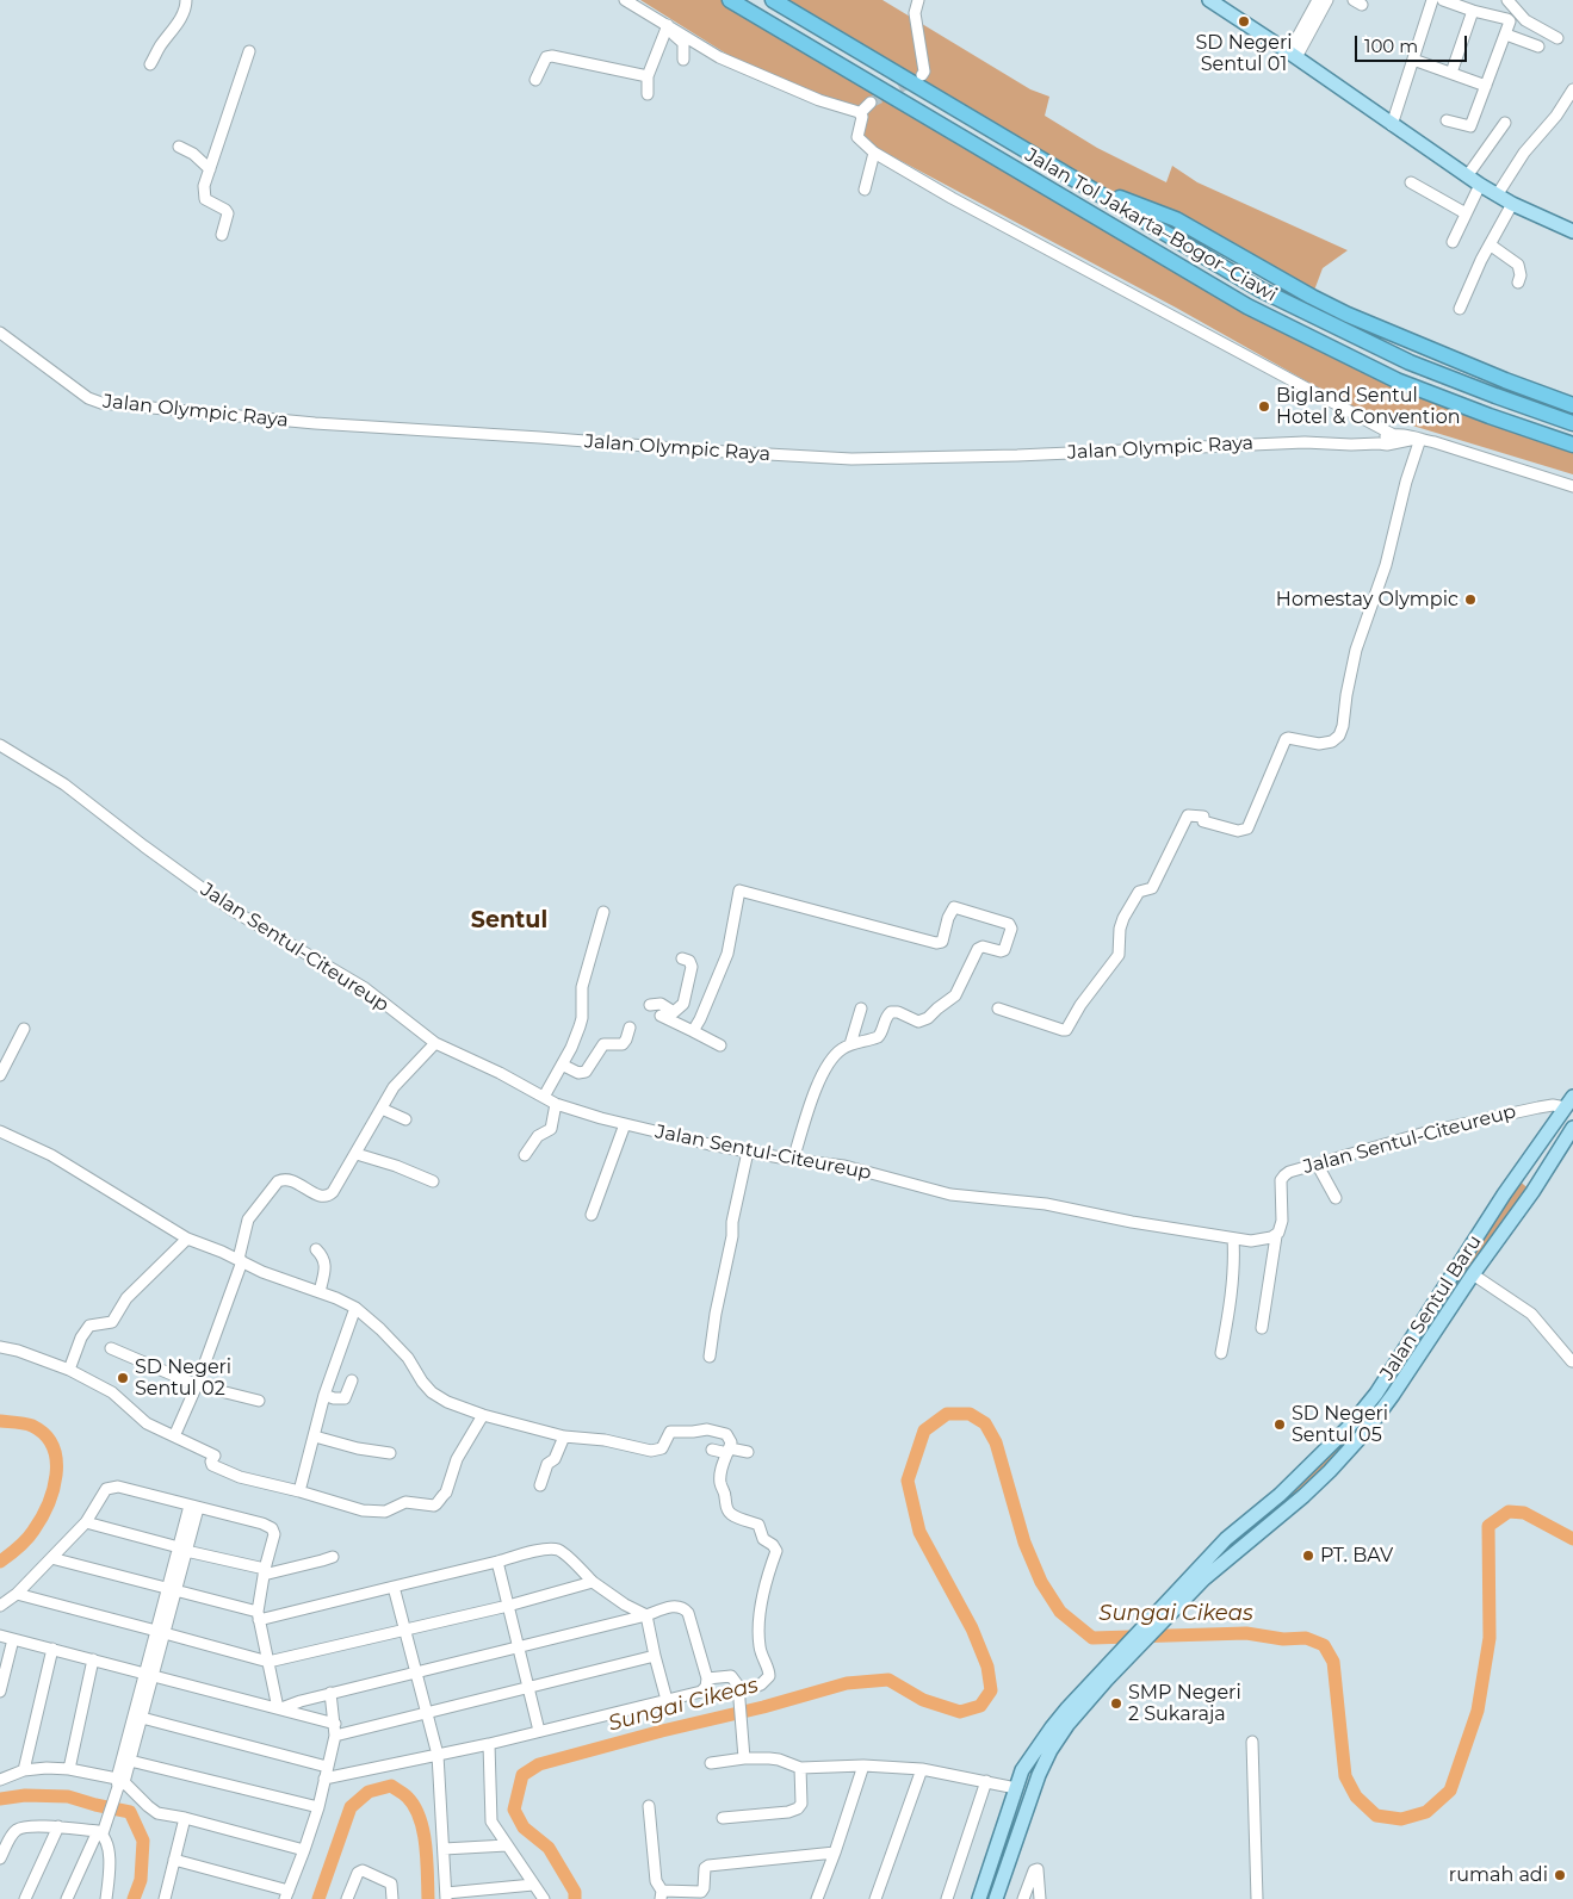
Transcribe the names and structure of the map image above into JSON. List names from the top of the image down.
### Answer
{
  "streets": {
    "highway": ["Jalan Tol Jakarta–Bogor–Ciawi"],
    "main road": ["Jalan Sentul Baru"],
    "street": ["Jalan Olympic Raya", "Jalan Sentul-Citeureup"]
  },
  "crossings": [
    ["Jalan Sentul-Citeureup", "Jalan Sentul Baru"]
  ],
  "districts": ["Sentul"],
  "water": ["Sungai Cikeas"],
  "places": [
    "SD Negeri Sentul 01",
    "Bigland Sentul Hotel & Convention",
    "Homestay Olympic",
    "SD Negeri Sentul 02",
    "SD Negeri Sentul 05",
    "PT. BAV",
    "SMP Negeri 2 Sukaraja",
    "rumah adi"
  ],
  "scale_bar": "100 m"
}
